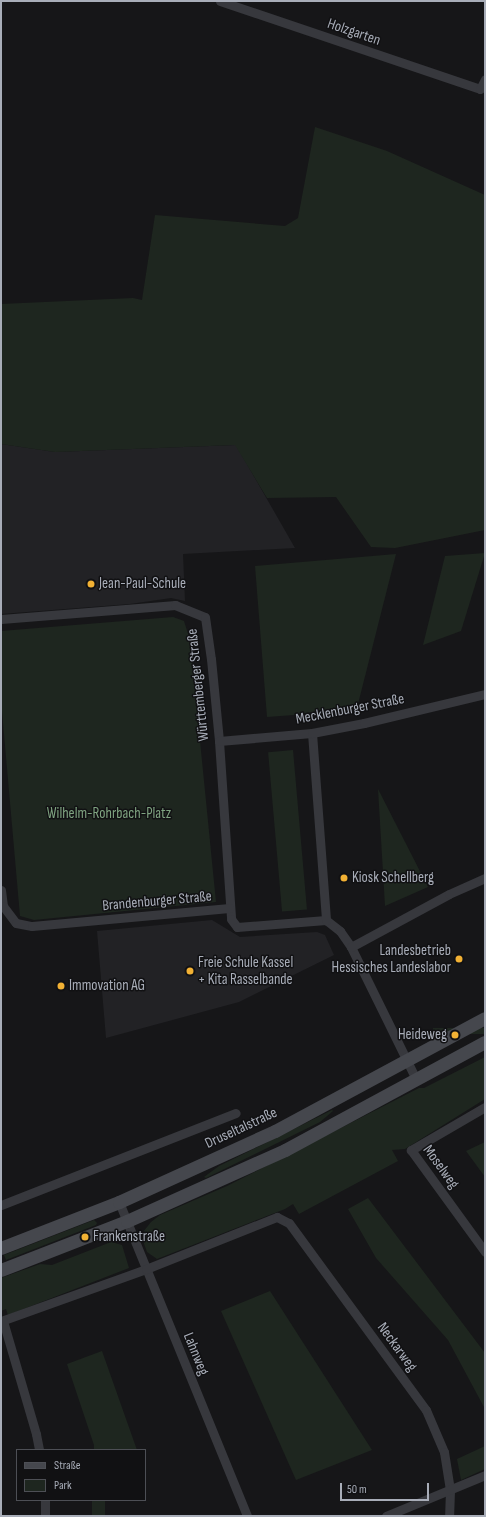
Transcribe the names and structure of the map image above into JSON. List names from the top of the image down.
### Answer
{
  "streets": {
    "main road": ["Druseltalstraße"],
    "street": [
      "Holzgarten",
      "Württemberger Straße",
      "Mecklenburger Straße",
      "Brandenburger Straße",
      "Moselweg",
      "Neckarweg",
      "Lahnweg"
    ]
  },
  "crossings": [
    ["Württemberger Straße", "Mecklenburger Straße"],
    ["Württemberger Straße", "Brandenburger Straße"],
    ["Druseltalstraße", "Lahnweg"],
    ["Neckarweg", "Lahnweg"]
  ],
  "parks": ["Wilhelm-Rohrbach-Platz"],
  "places": [
    "Jean-Paul-Schule",
    "Kiosk Schellberg",
    "Landesbetrieb Hessisches Landeslabor",
    "Freie Schule Kassel + Kita Rasselbande",
    "Immovation AG",
    "Heideweg",
    "Frankenstraße"
  ],
  "legend": ["Straße", "Park"],
  "scale_bar": "50 m"
}
